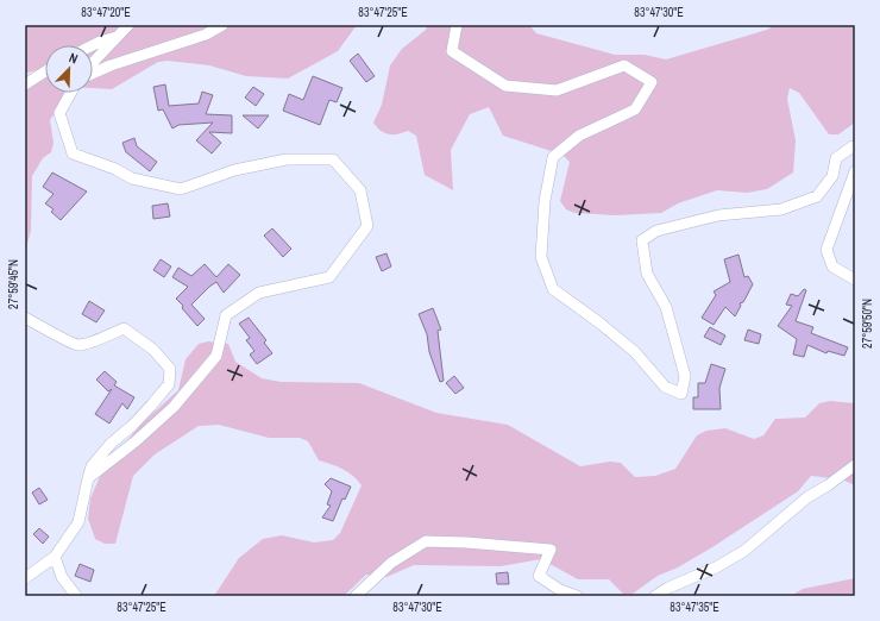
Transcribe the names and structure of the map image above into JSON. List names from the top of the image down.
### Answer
{
  "north": "top right",
  "coordinates": [
    "83°47'20\"E",
    "83°47'25\"E",
    "83°47'30\"E",
    "27°59'45\"N",
    "27°59'50\"N",
    "83°47'35\"E"
  ]
}
